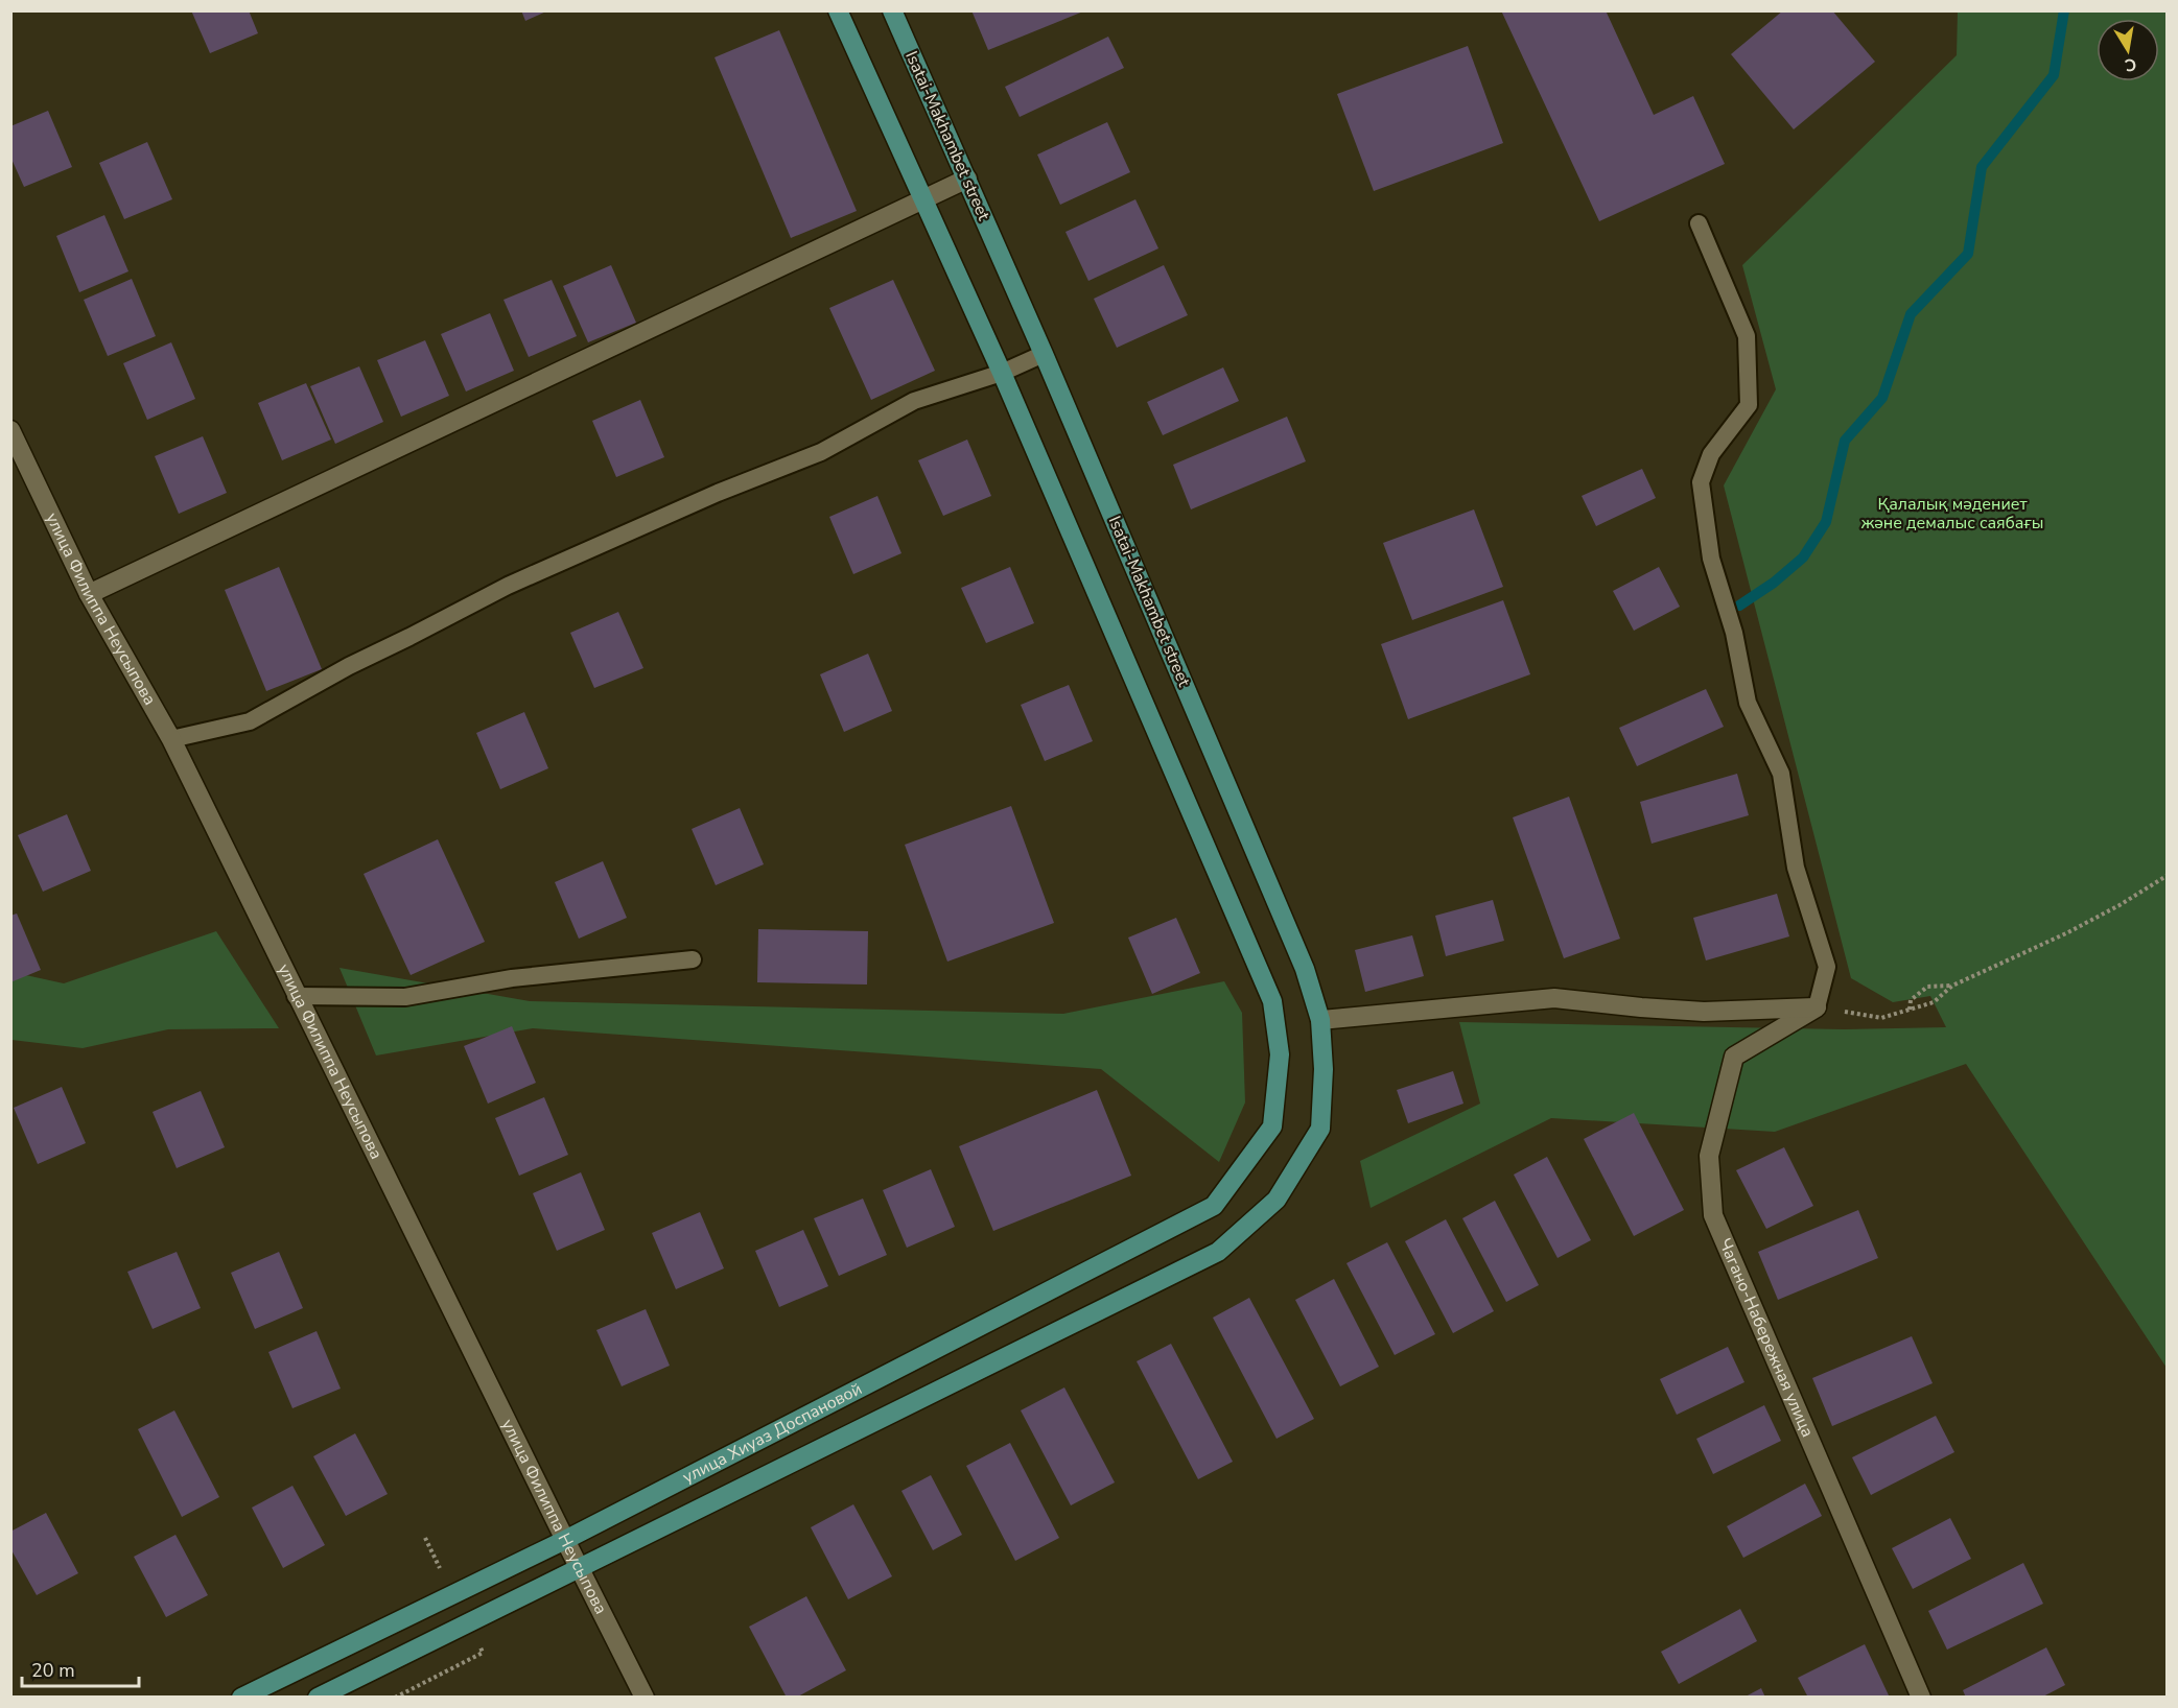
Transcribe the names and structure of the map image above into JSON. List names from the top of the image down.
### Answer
{
  "streets": {
    "main road": ["Isatai-Makhambet street", "улица Хиуаз Доспановой"],
    "street": ["улица Филиппа Неусыпова", "Чагано-Набережная улица"]
  },
  "crossings": [
    ["Isatai-Makhambet street", "улица Хиуаз Доспановой"],
    ["улица Филиппа Неусыпова", "улица Хиуаз Доспановой"]
  ],
  "parks": ["Қалалық мәдениет және демалыс саябағы"],
  "scale_bar": "20 m",
  "north": "bottom"
}
